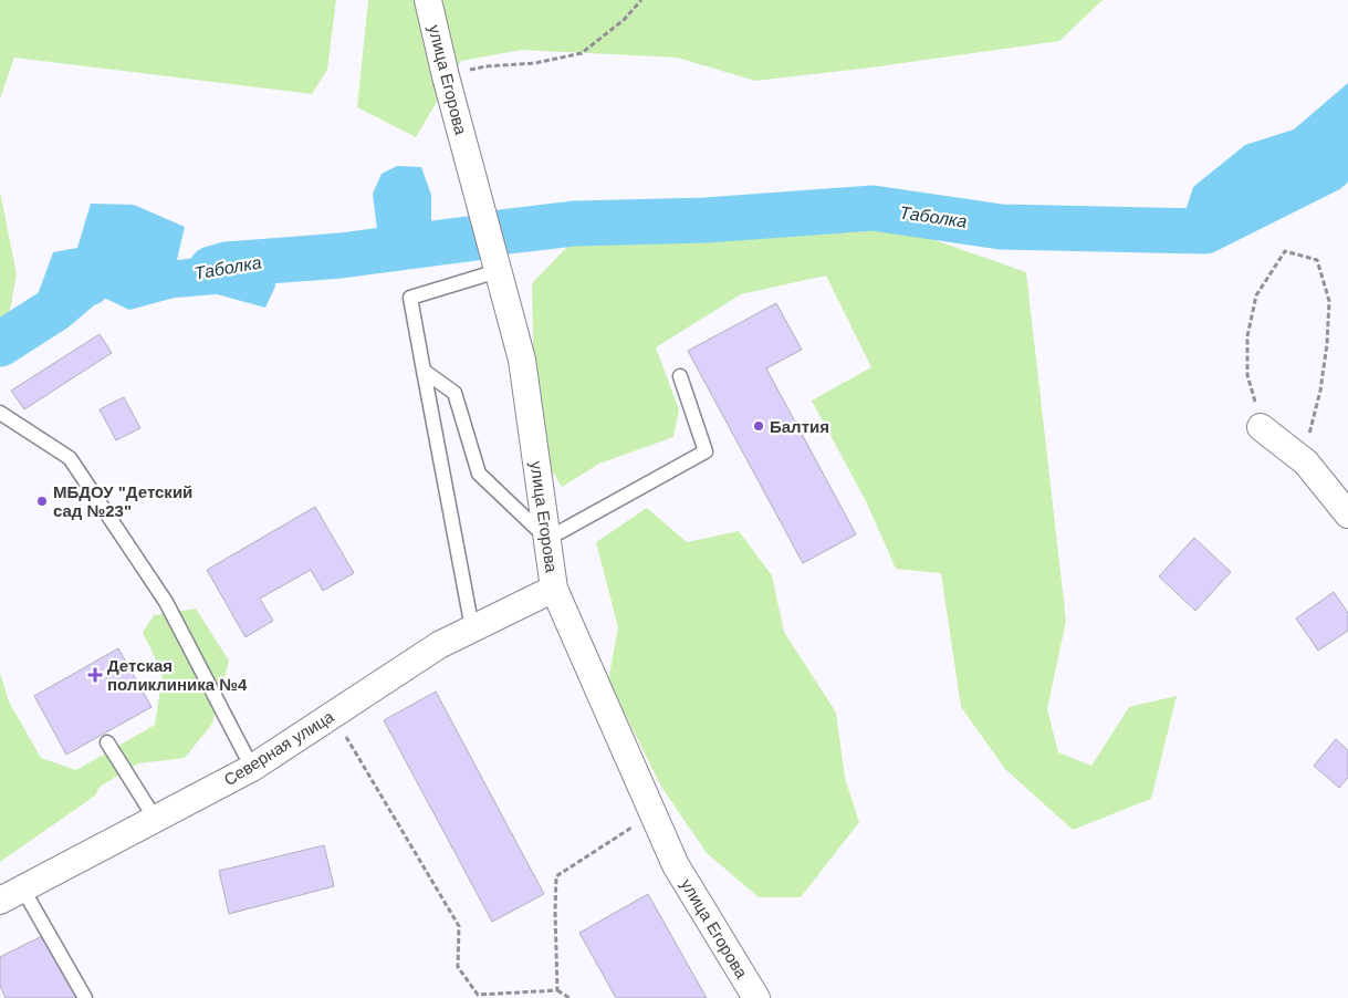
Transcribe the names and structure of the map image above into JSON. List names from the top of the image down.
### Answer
{
  "streets": {
    "street": ["улица Егорова", "Северная улица"]
  },
  "crossings": [
    ["улица Егорова", "Северная улица"]
  ],
  "water": ["Таболка"],
  "places": {
    "other": ["Балтия", "МБДОУ \"Детский сад №23\""],
    "health": ["Детская поликлиника №4"]
  }
}
